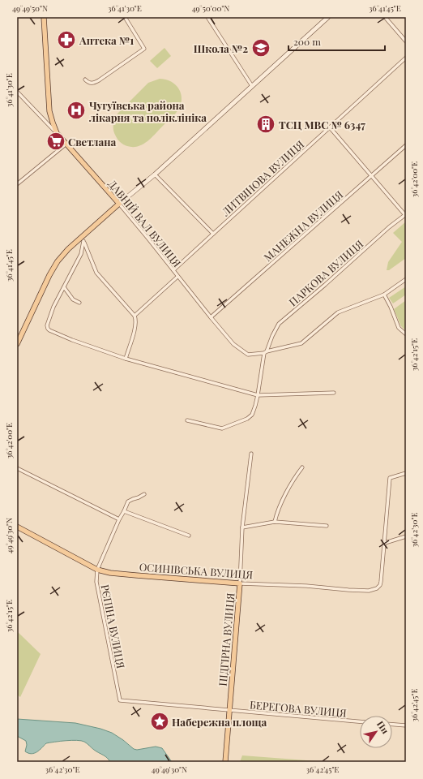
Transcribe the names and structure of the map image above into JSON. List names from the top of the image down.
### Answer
{
  "streets": {
    "main road": ["ДАВНІЙ ВАЛ ВУЛИЦЯ", "ОСИНІВСЬКА ВУЛИЦЯ", "ПІДГІРНА ВУЛИЦЯ"],
    "street": [
      "ЛИТВІНОВА ВУЛИЦЯ",
      "МАНЕЖНА ВУЛИЦЯ",
      "ПАРКОВА ВУЛИЦЯ",
      "РЄПІНА ВУЛИЦЯ",
      "БЕРЕГОВА ВУЛИЦЯ"
    ]
  },
  "crossings": [
    ["ЛИТВІНОВА ВУЛИЦЯ", "ДАВНІЙ ВАЛ ВУЛИЦЯ"],
    ["ДАВНІЙ ВАЛ ВУЛИЦЯ", "МАНЕЖНА ВУЛИЦЯ"],
    ["ДАВНІЙ ВАЛ ВУЛИЦЯ", "ПАРКОВА ВУЛИЦЯ"],
    ["ОСИНІВСЬКА ВУЛИЦЯ", "РЄПІНА ВУЛИЦЯ"],
    ["ОСИНІВСЬКА ВУЛИЦЯ", "ПІДГІРНА ВУЛИЦЯ"],
    ["РЄПІНА ВУЛИЦЯ", "ПІДГІРНА ВУЛИЦЯ"],
    ["РЄПІНА ВУЛИЦЯ", "БЕРЕГОВА ВУЛИЦЯ"],
    ["ПІДГІРНА ВУЛИЦЯ", "БЕРЕГОВА ВУЛИЦЯ"]
  ],
  "places": {
    "pharmacy": ["Аптека №1"],
    "school or university": ["Школа №2"],
    "hospital": ["Чугуївська района лікарня та поліклініка"],
    "building": ["ТСЦ МВС № 6347"],
    "supermarket": ["Светлана"],
    "place": ["Набережна площа"]
  },
  "scale_bar": "200 m",
  "north": "top right",
  "coordinates": [
    "49°49'50\"N",
    "36°41'30\"E",
    "49°50'00\"N",
    "36°41'45\"E",
    "36°42'00\"E",
    "36°42'15\"E",
    "36°42'30\"E",
    "49°49'30\"N",
    "36°42'45\"E"
  ]
}
